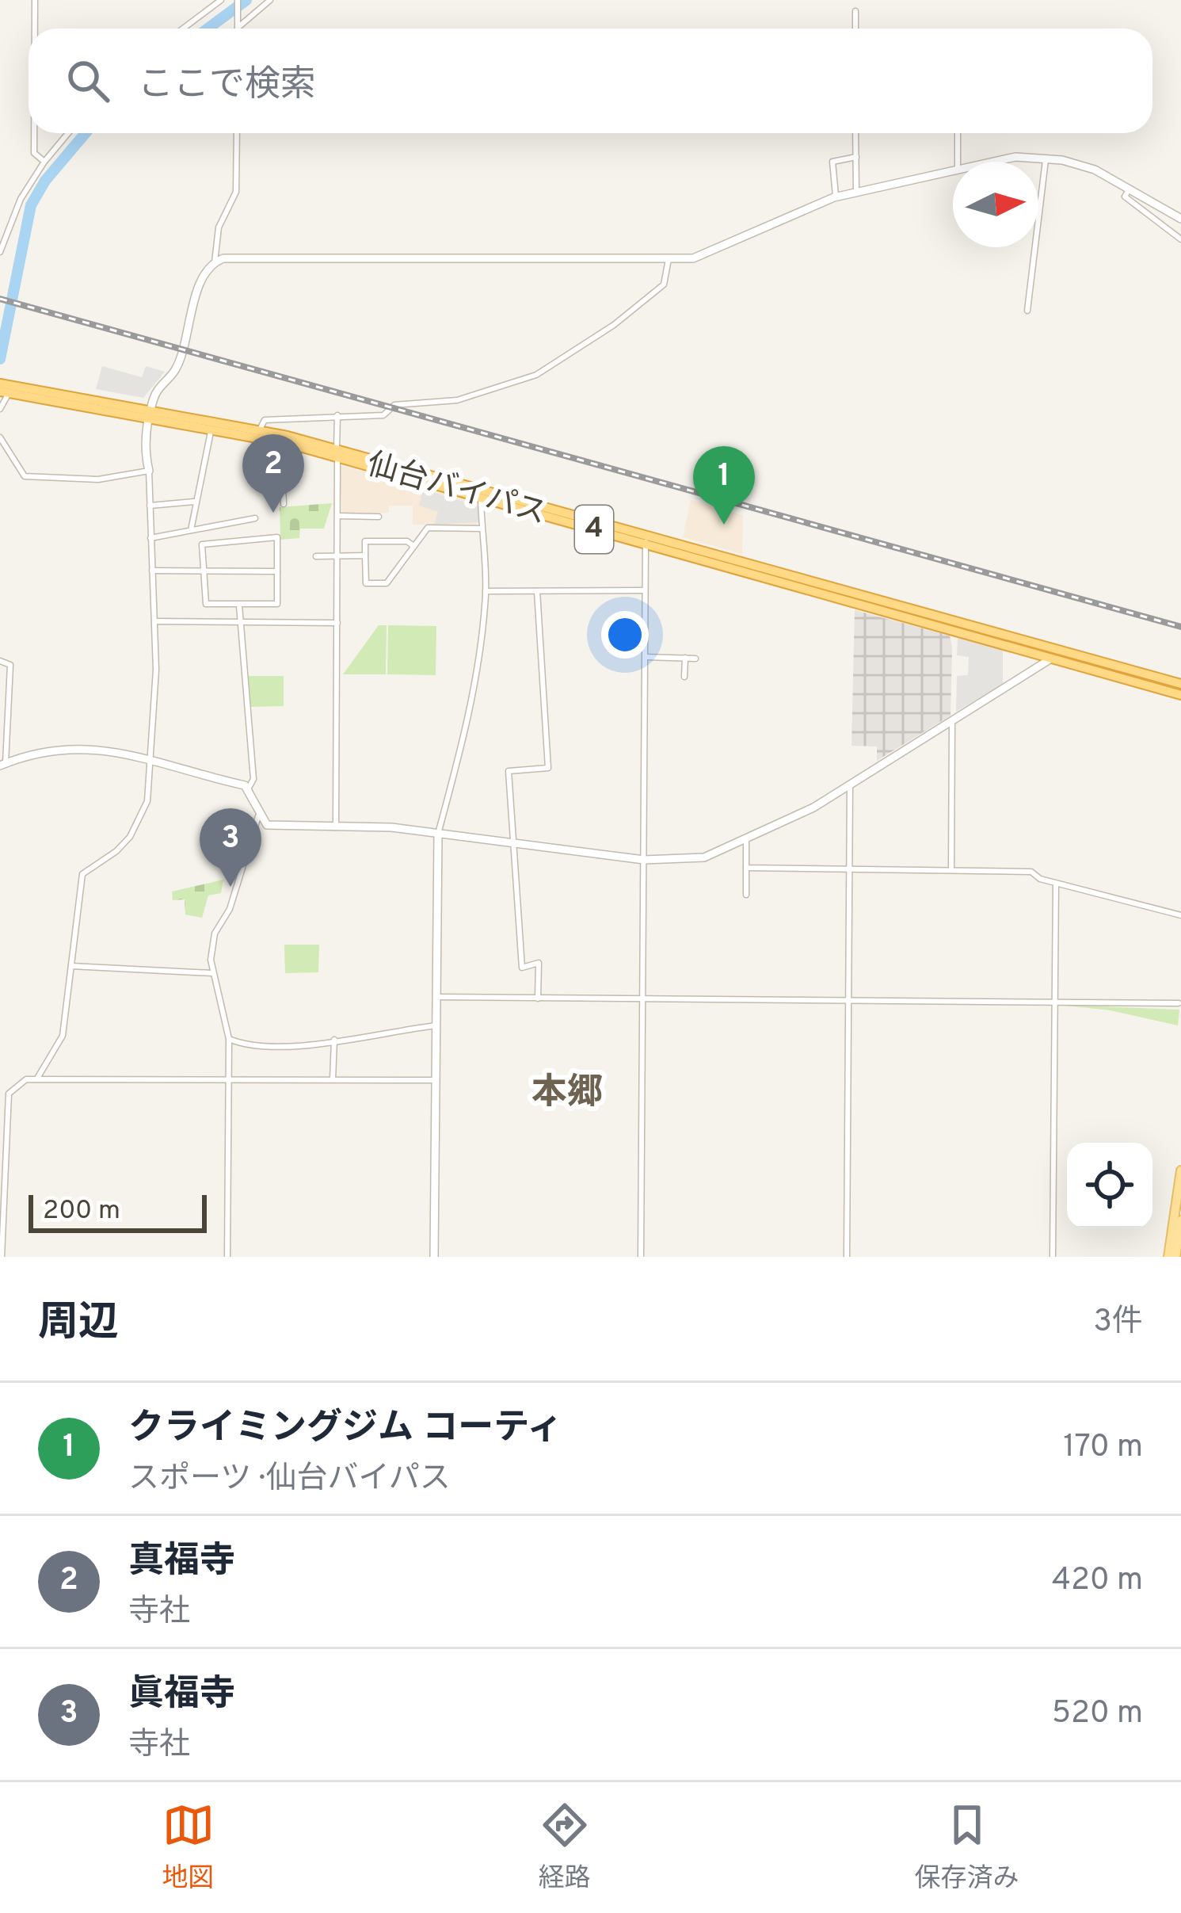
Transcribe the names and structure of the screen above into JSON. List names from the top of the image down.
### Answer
{
  "streets": {
    "highway": ["仙台バイパス", "4"]
  },
  "districts": ["本郷"],
  "scale_bar": "200 m",
  "north": "right",
  "page": {
    "search": "ここで検索",
    "pins": ["2", "1", "3"],
    "scale": "200 m",
    "heading": ["周辺", "3件"],
    "list": [
      {
        "mark": "1",
        "name": "クライミングジム コーティ",
        "note": "スポーツ · 仙台バイパス",
        "value": "170 m"
      },
      {
        "mark": "2",
        "name": "真福寺",
        "note": "寺社",
        "value": "420 m"
      },
      {
        "mark": "3",
        "name": "眞福寺",
        "note": "寺社",
        "value": "520 m"
      }
    ],
    "nav": ["地図", "経路", "保存済み"]
  }
}
